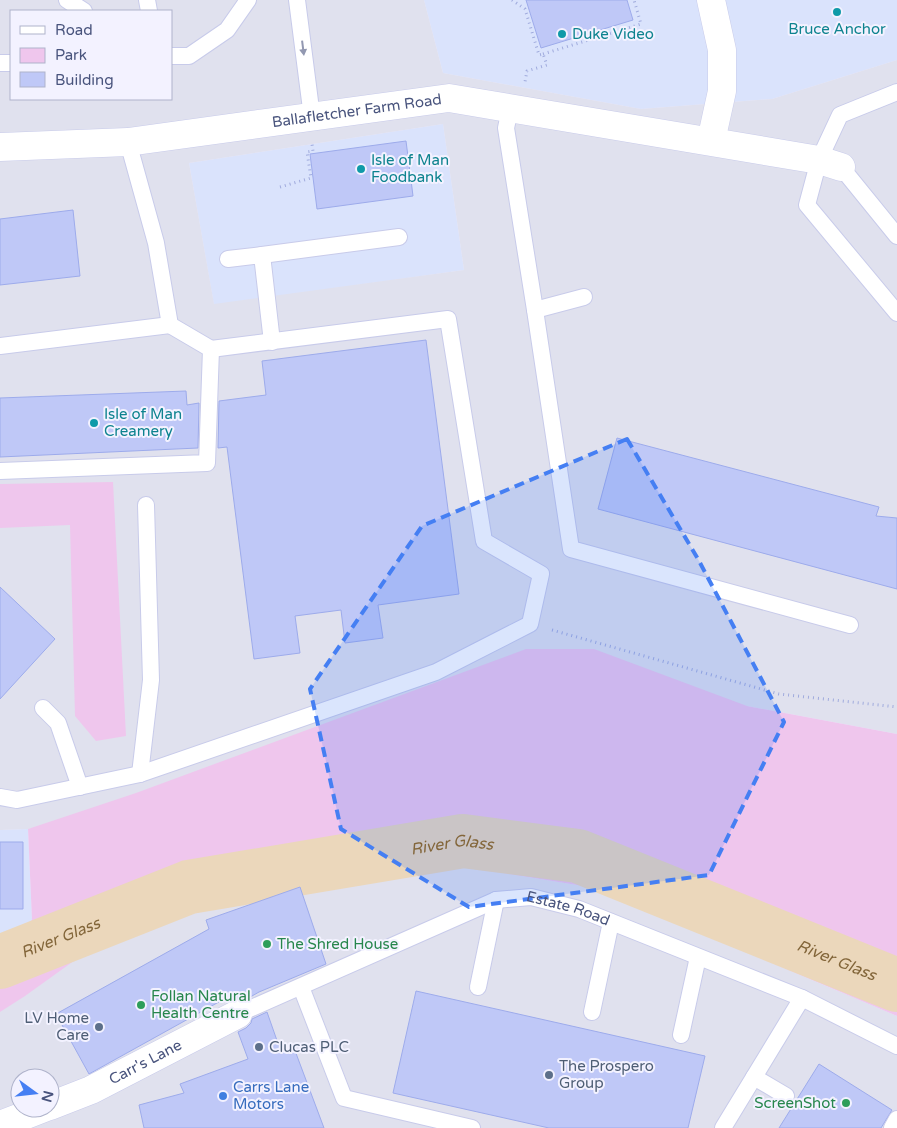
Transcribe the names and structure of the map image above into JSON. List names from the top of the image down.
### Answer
{
  "streets": {
    "street": ["Ballafletcher Farm Road", "Carr's Lane"],
    "lane": ["Estate Road"]
  },
  "crossings": [
    ["Estate Road", "Carr's Lane"]
  ],
  "water": ["River Glass"],
  "places": [
    "Bruce Anchor",
    "Duke Video",
    "Isle of Man Foodbank",
    "Isle of Man Creamery",
    "The Shred House",
    "Follan Natural Health Centre",
    "LV Home Care",
    "Clucas PLC",
    "The Prospero Group",
    "Carrs Lane Motors",
    "ScreenShot"
  ],
  "legend": ["Road", "Park", "Building"],
  "north": "right"
}
